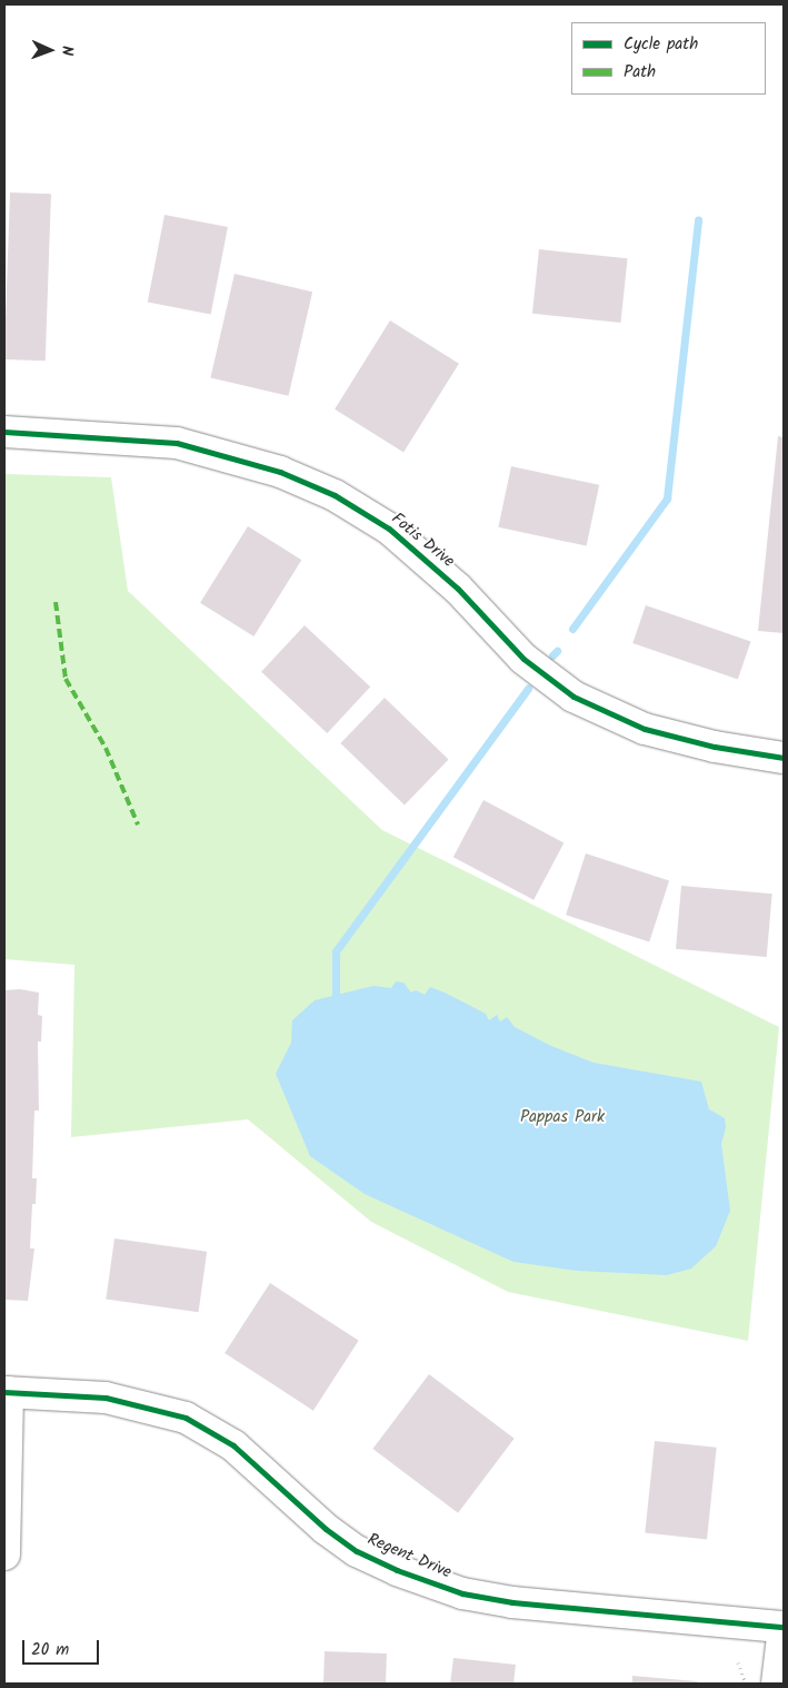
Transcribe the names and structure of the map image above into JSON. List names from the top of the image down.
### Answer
{
  "streets": {
    "street": ["Fotis Drive", "Regent Drive"]
  },
  "parks": ["Pappas Park"],
  "legend": ["Cycle path", "Path"],
  "scale_bar": "20 m",
  "north": "right"
}
